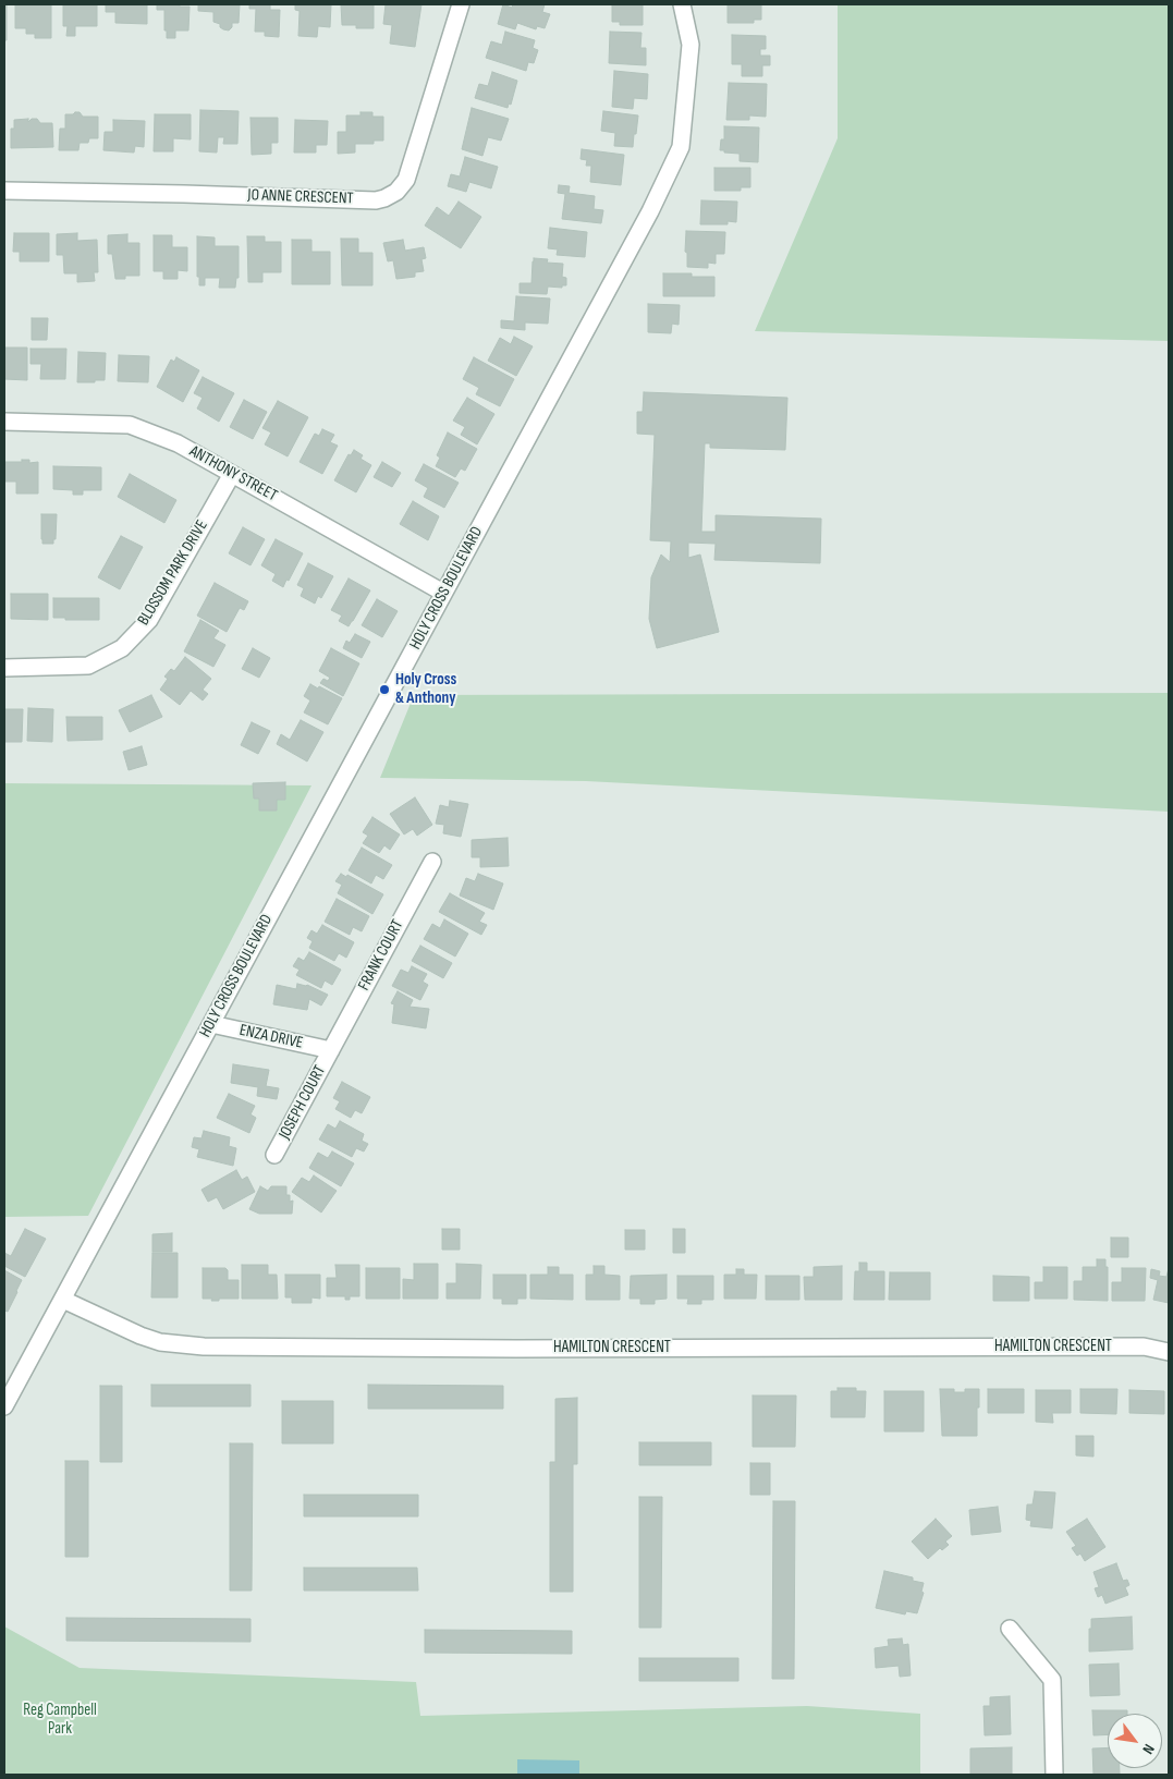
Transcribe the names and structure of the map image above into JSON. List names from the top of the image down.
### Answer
{
  "streets": {
    "street": [
      "JO ANNE CRESCENT",
      "ANTHONY STREET",
      "BLOSSOM PARK DRIVE",
      "HOLY CROSS BOULEVARD",
      "FRANK COURT",
      "ENZA DRIVE",
      "JOSEPH COURT",
      "HAMILTON CRESCENT"
    ]
  },
  "crossings": [
    ["ANTHONY STREET", "BLOSSOM PARK DRIVE"],
    ["ANTHONY STREET", "HOLY CROSS BOULEVARD"],
    ["HOLY CROSS BOULEVARD", "ENZA DRIVE"],
    ["HOLY CROSS BOULEVARD", "HAMILTON CRESCENT"],
    ["FRANK COURT", "ENZA DRIVE"],
    ["FRANK COURT", "JOSEPH COURT"],
    ["ENZA DRIVE", "JOSEPH COURT"]
  ],
  "parks": ["Reg Campbell Park"],
  "places": ["Holy Cross & Anthony"],
  "north": "bottom right"
}
